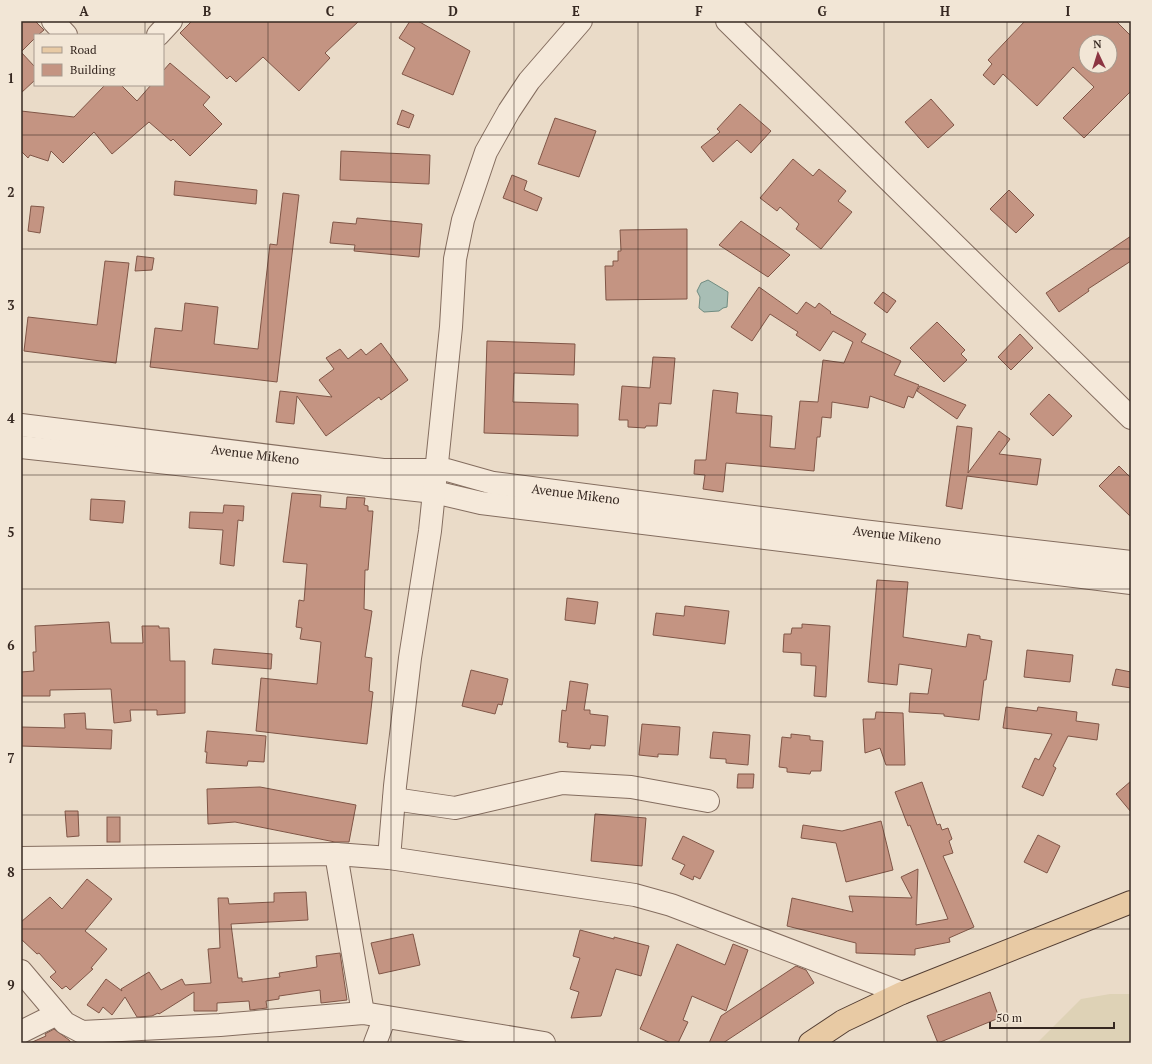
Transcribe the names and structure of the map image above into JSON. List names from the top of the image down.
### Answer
{
  "streets": {
    "street": ["Avenue Mikeno"]
  },
  "legend": ["Road", "Building"],
  "scale_bar": "50 m",
  "north": "top",
  "grid": {
    "columns": [
      "A",
      "B",
      "C",
      "D",
      "E",
      "F",
      "G",
      "H",
      "I"
    ],
    "rows": [
      "1",
      "2",
      "3",
      "4",
      "5",
      "6",
      "7",
      "8",
      "9"
    ]
  }
}
